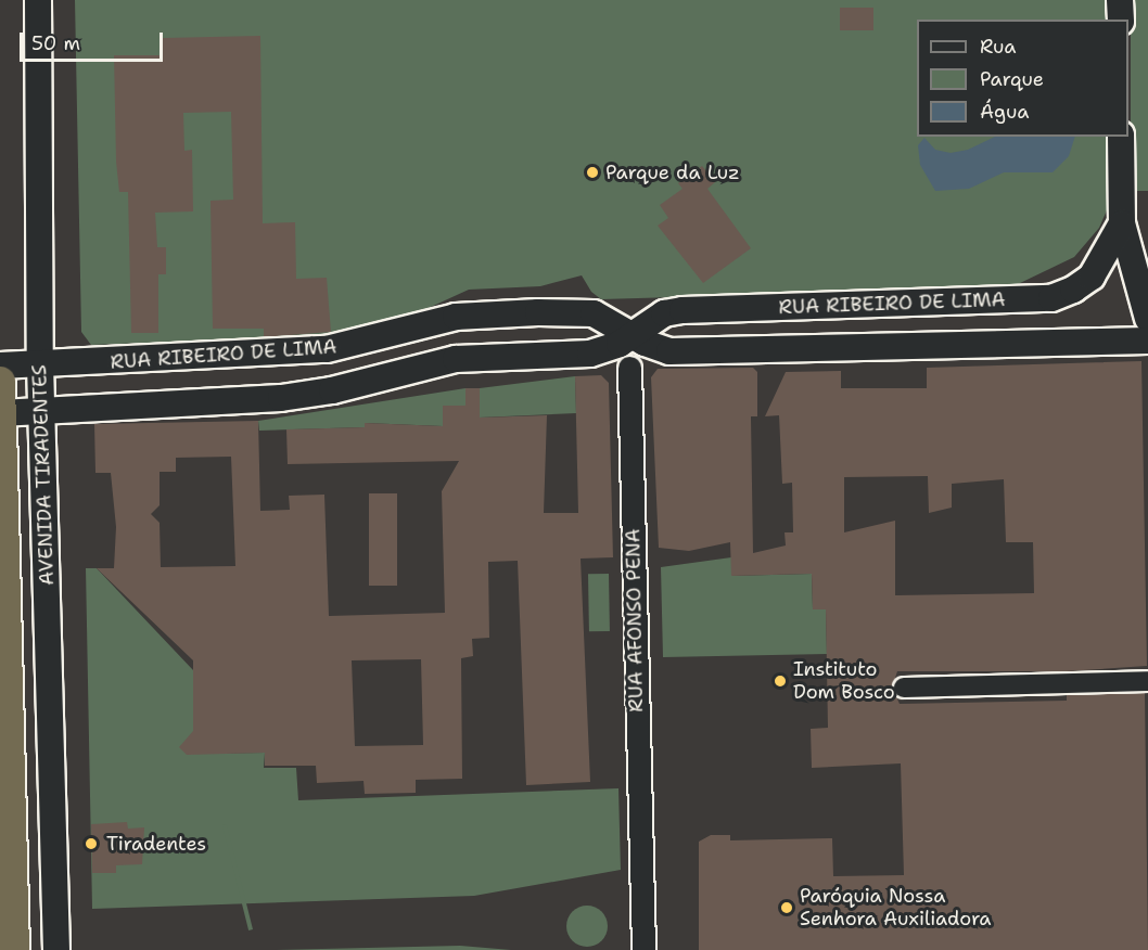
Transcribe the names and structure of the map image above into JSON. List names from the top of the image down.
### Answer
{
  "streets": {
    "highway": ["AVENIDA TIRADENTES"],
    "main road": ["RUA RIBEIRO DE LIMA"],
    "street": ["RUA AFONSO PENA"]
  },
  "crossings": [
    ["RUA RIBEIRO DE LIMA", "AVENIDA TIRADENTES"]
  ],
  "places": [
    "Parque da Luz",
    "Instituto Dom Bosco",
    "Tiradentes",
    "Paróquia Nossa Senhora Auxiliadora"
  ],
  "legend": ["Rua", "Parque", "Água"],
  "scale_bar": "50 m"
}
